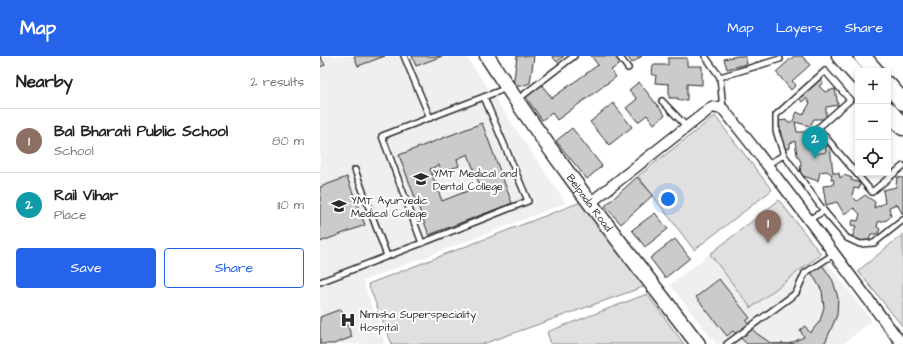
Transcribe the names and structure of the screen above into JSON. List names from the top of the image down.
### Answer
{
  "streets": {
    "street": ["Belpada Road"]
  },
  "places": {
    "school or university": ["YMT Medical and Dental College", "YMT Ayurvedic Medical College"],
    "hospital": ["Nimisha Superspeciality Hospital"]
  },
  "page": {
    "header": "Map",
    "nav": ["Map", "Layers", "Share"],
    "heading": ["Nearby", "2 results"],
    "map_buttons": ["+", "−"],
    "list": [
      {
        "mark": "1",
        "name": "Bal Bharati Public School",
        "note": "School",
        "value": "80 m"
      },
      {
        "mark": "2",
        "name": "Rail Vihar",
        "note": "Place",
        "value": "110 m"
      }
    ],
    "pins": ["2", "1"],
    "buttons": ["Save", "Share"]
  }
}
